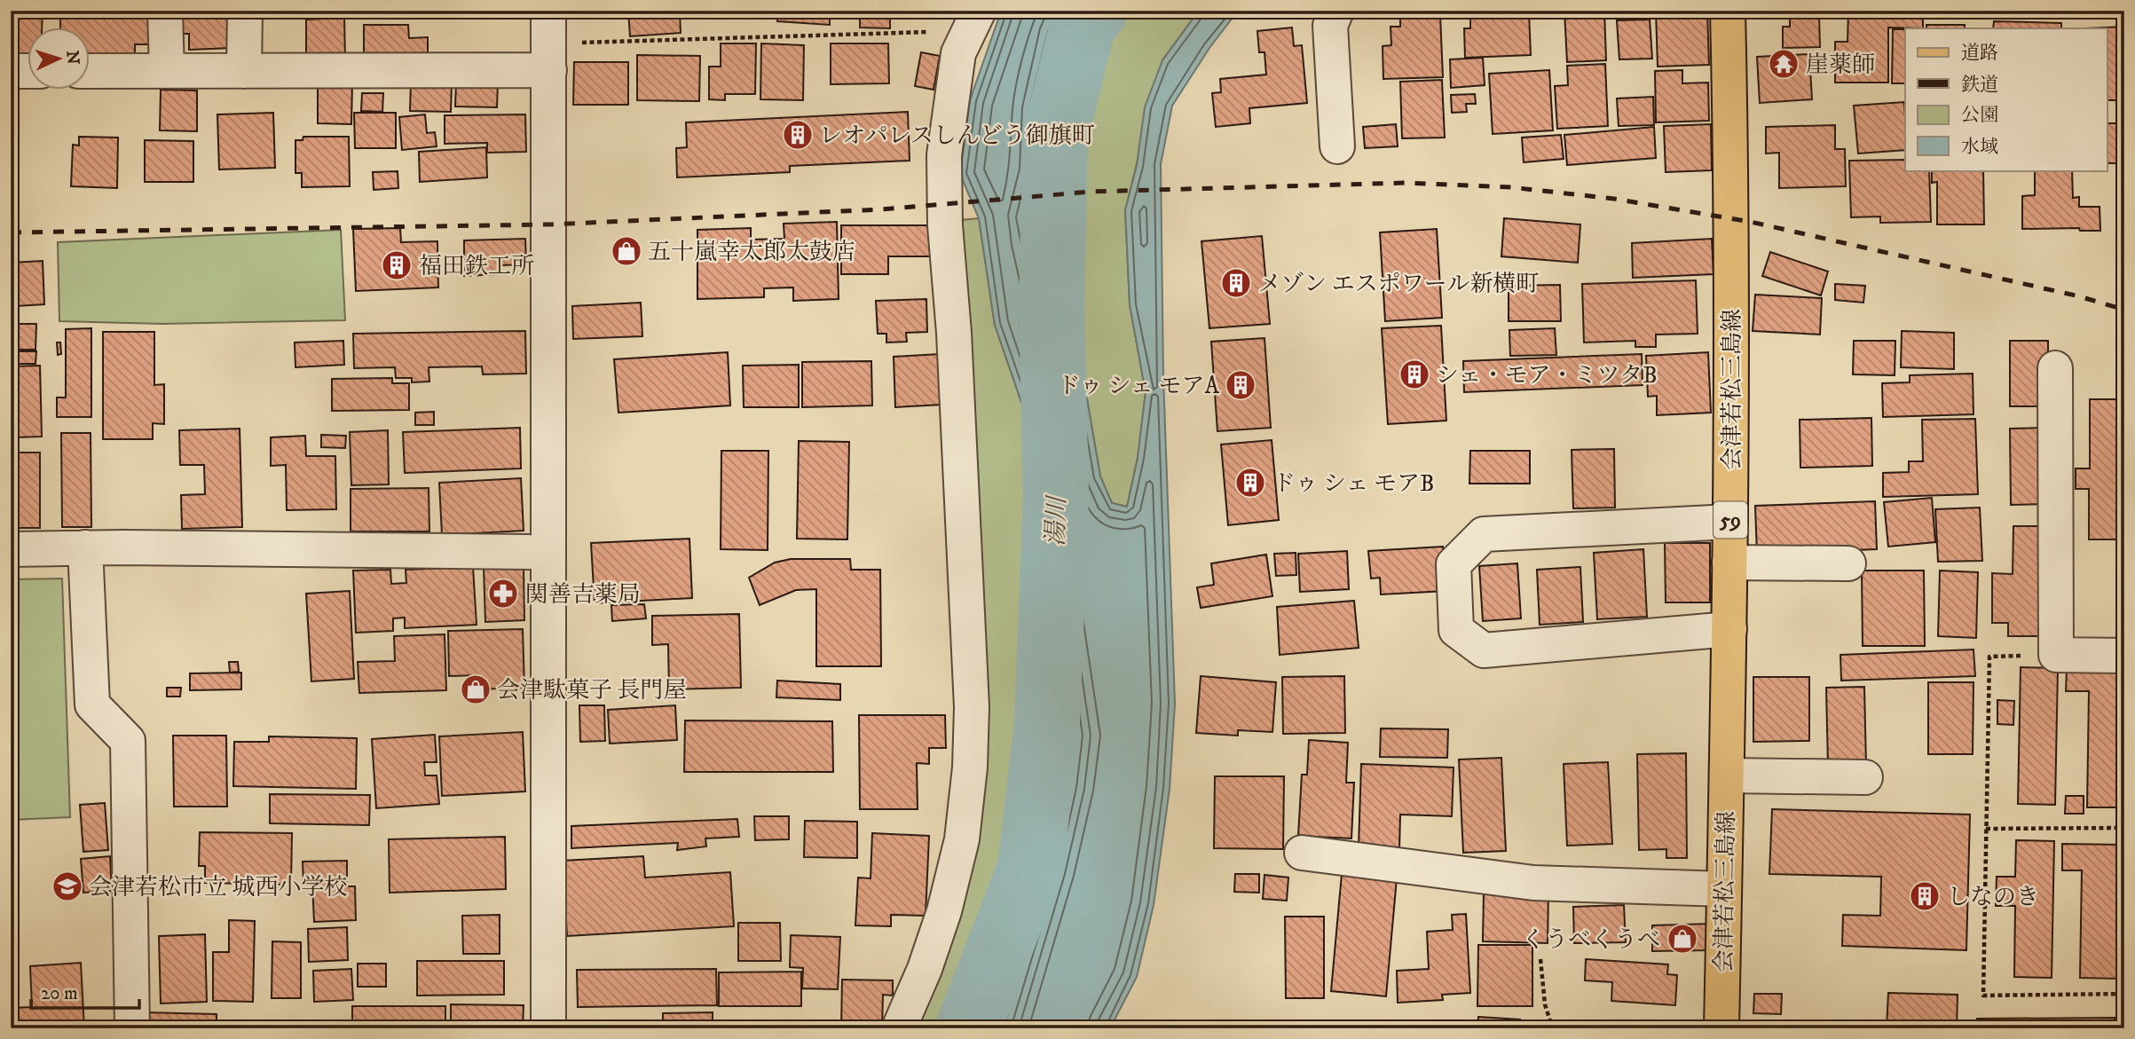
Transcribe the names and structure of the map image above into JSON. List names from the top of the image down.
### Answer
{
  "streets": {
    "main road": ["会津若松三島線", "59"]
  },
  "water": ["湯川"],
  "places": {
    "temple": ["崖薬師"],
    "building": [
      "レオパレスしんどう御旗町",
      "福田鉄工所",
      "メゾン エスポワール新横町",
      "シェ・モア・ミツタB",
      "ドゥ シェ モアA",
      "ドゥ シェ モアB",
      "しなのき"
    ],
    "shop": ["五十嵐幸太郎太鼓店", "会津駄菓子 長門屋", "くうべくうべ"],
    "pharmacy": ["関善吉薬局"],
    "school or university": ["会津若松市立 城西小学校"]
  },
  "legend": [
    "道路",
    "鉄道",
    "公園",
    "水域"
  ],
  "scale_bar": "20 m",
  "north": "right"
}
